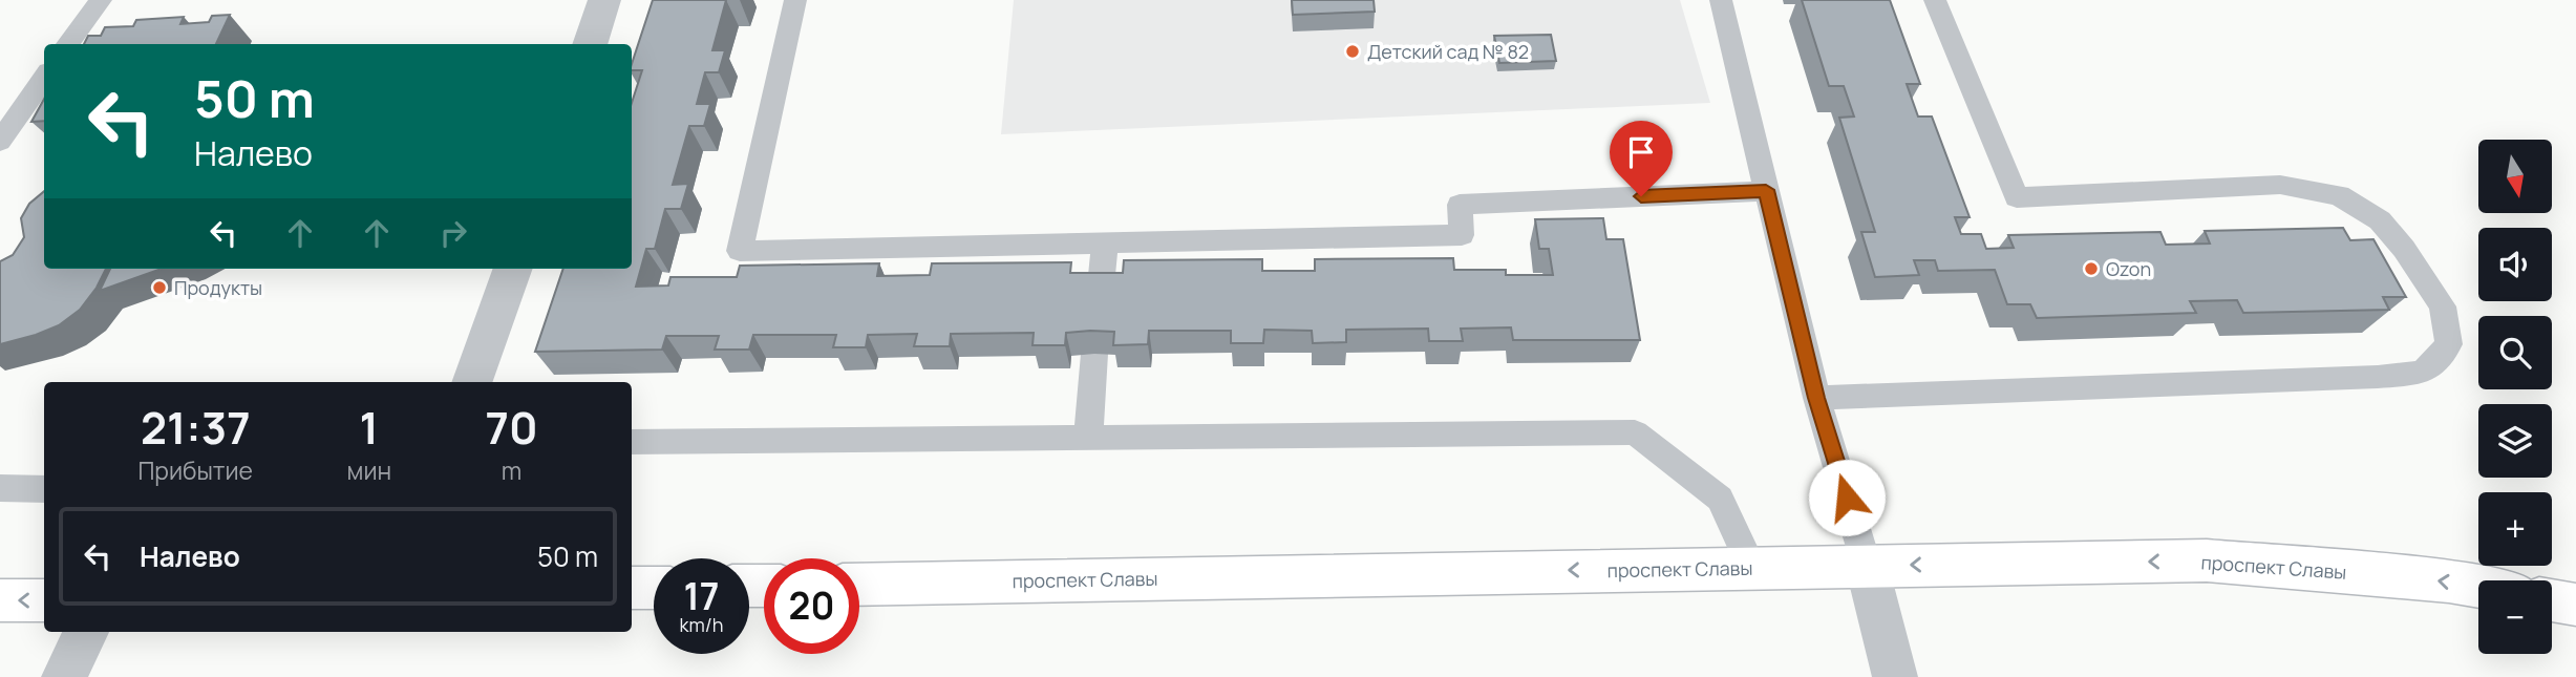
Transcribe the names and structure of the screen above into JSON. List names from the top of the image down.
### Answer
{
  "streets": {
    "main road": ["проспект Славы"]
  },
  "one_way": ["проспект Славы"],
  "places": ["Детский сад № 82", "Ozon", "Продукты"],
  "north": "bottom",
  "page": {
    "turn": ["50 m", "Налево"],
    "map_buttons": ["+", "−"],
    "eta": [
      "21:37",
      "Прибытие",
      "1",
      "мин",
      "70",
      "m"
    ],
    "list": [
      {
        "name": "Налево",
        "value": "50 m"
      }
    ],
    "speed": "17 km/h",
    "limit": "20"
  }
}
